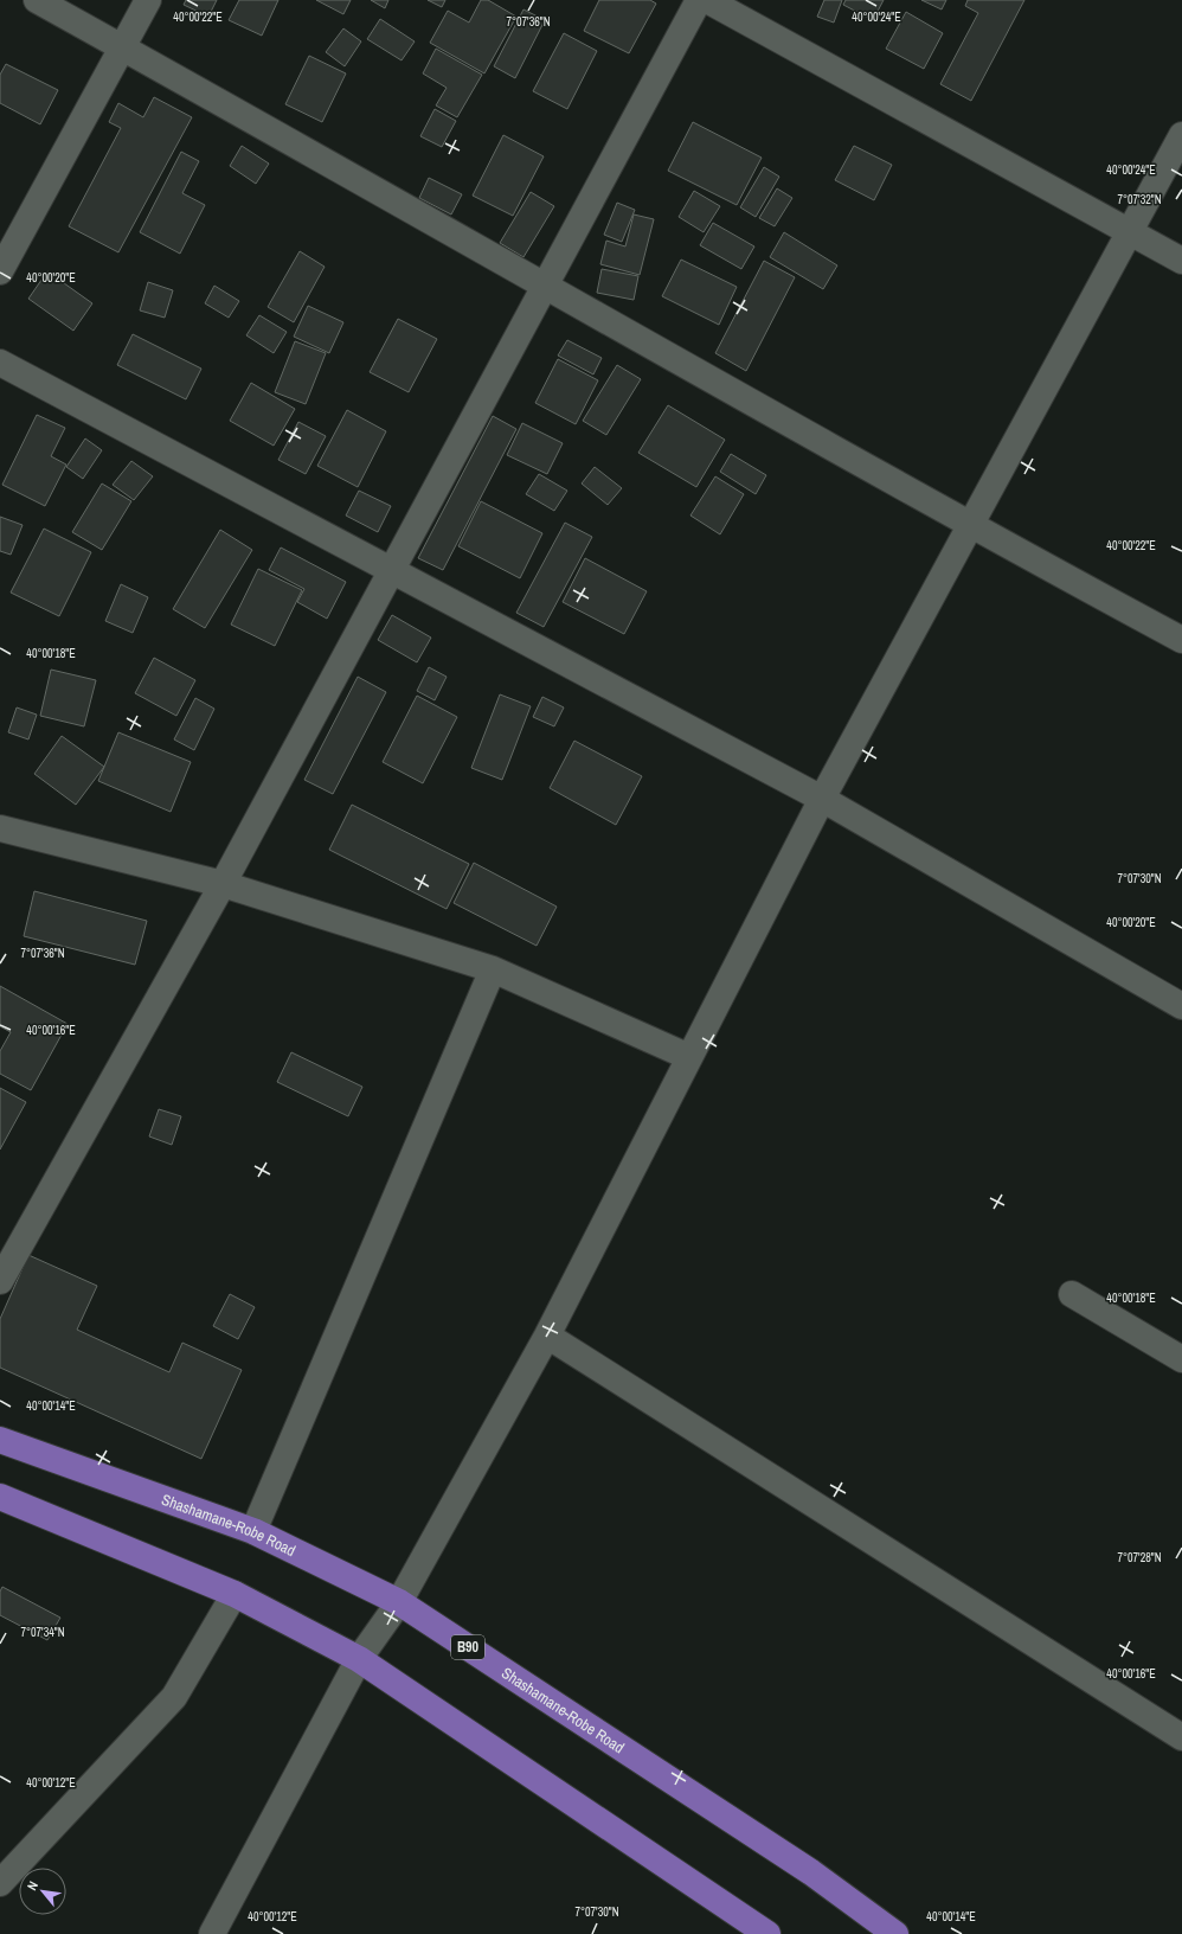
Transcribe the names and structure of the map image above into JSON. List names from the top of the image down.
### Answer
{
  "streets": {
    "main road": ["Shashamane-Robe Road", "B90"]
  },
  "north": "top left",
  "coordinates": [
    "40°00'22\"E",
    "40°00'24\"E",
    "7°07'36\"N",
    "7°07'32\"N",
    "40°00'20\"E",
    "40°00'18\"E",
    "7°07'30\"N",
    "40°00'16\"E",
    "40°00'14\"E",
    "7°07'28\"N",
    "7°07'34\"N",
    "40°00'12\"E"
  ]
}
